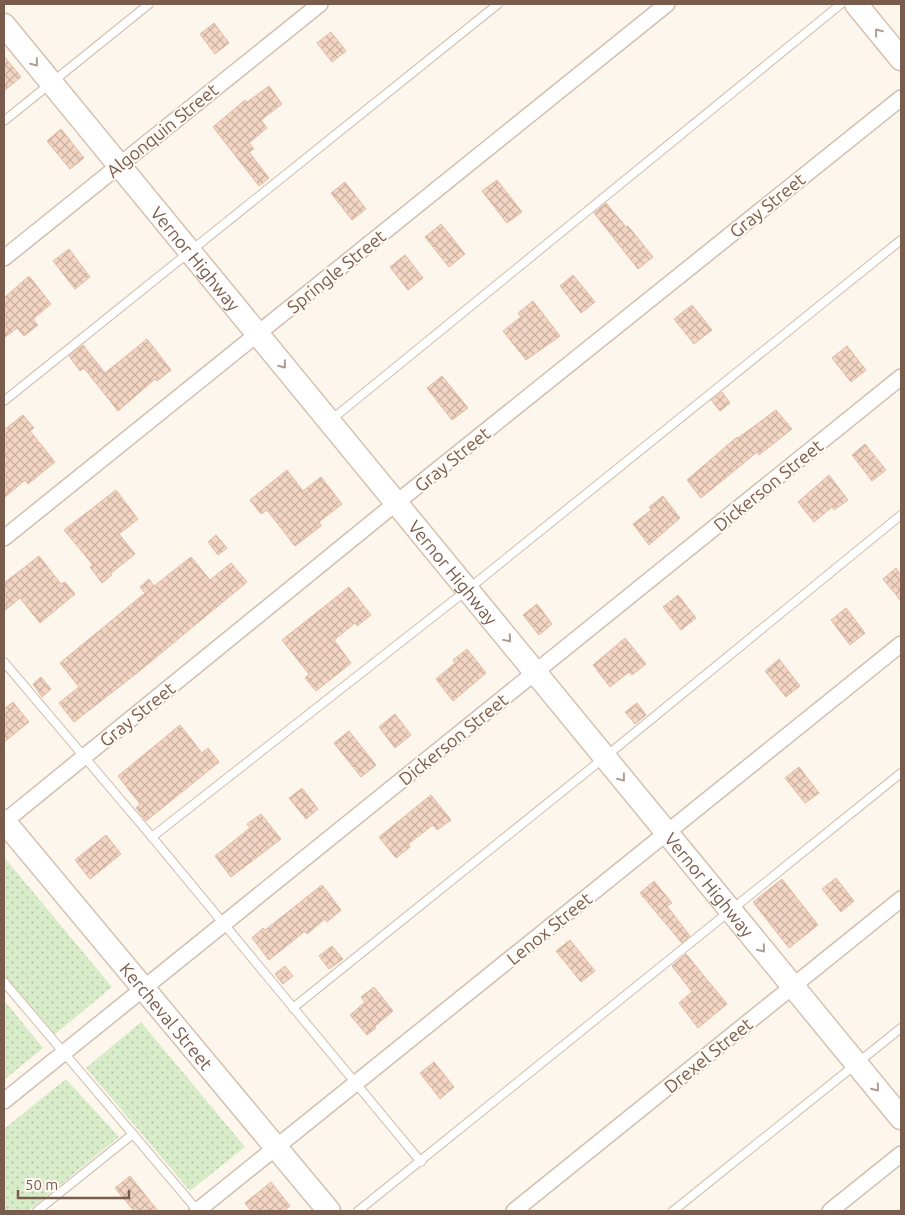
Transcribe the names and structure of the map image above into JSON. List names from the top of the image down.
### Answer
{
  "streets": {
    "street": [
      "Algonquin Street",
      "Gray Street",
      "Vernor Highway",
      "Springle Street",
      "Dickerson Street",
      "Lenox Street",
      "Kercheval Street",
      "Drexel Street"
    ]
  },
  "crossings": [
    ["Algonquin Street", "Vernor Highway"],
    ["Gray Street", "Vernor Highway"],
    ["Gray Street", "Kercheval Street"],
    ["Vernor Highway", "Springle Street"],
    ["Vernor Highway", "Dickerson Street"],
    ["Vernor Highway", "Lenox Street"],
    ["Vernor Highway", "Drexel Street"],
    ["Dickerson Street", "Kercheval Street"],
    ["Lenox Street", "Kercheval Street"]
  ],
  "one_way": ["Vernor Highway"],
  "scale_bar": "50 m"
}
